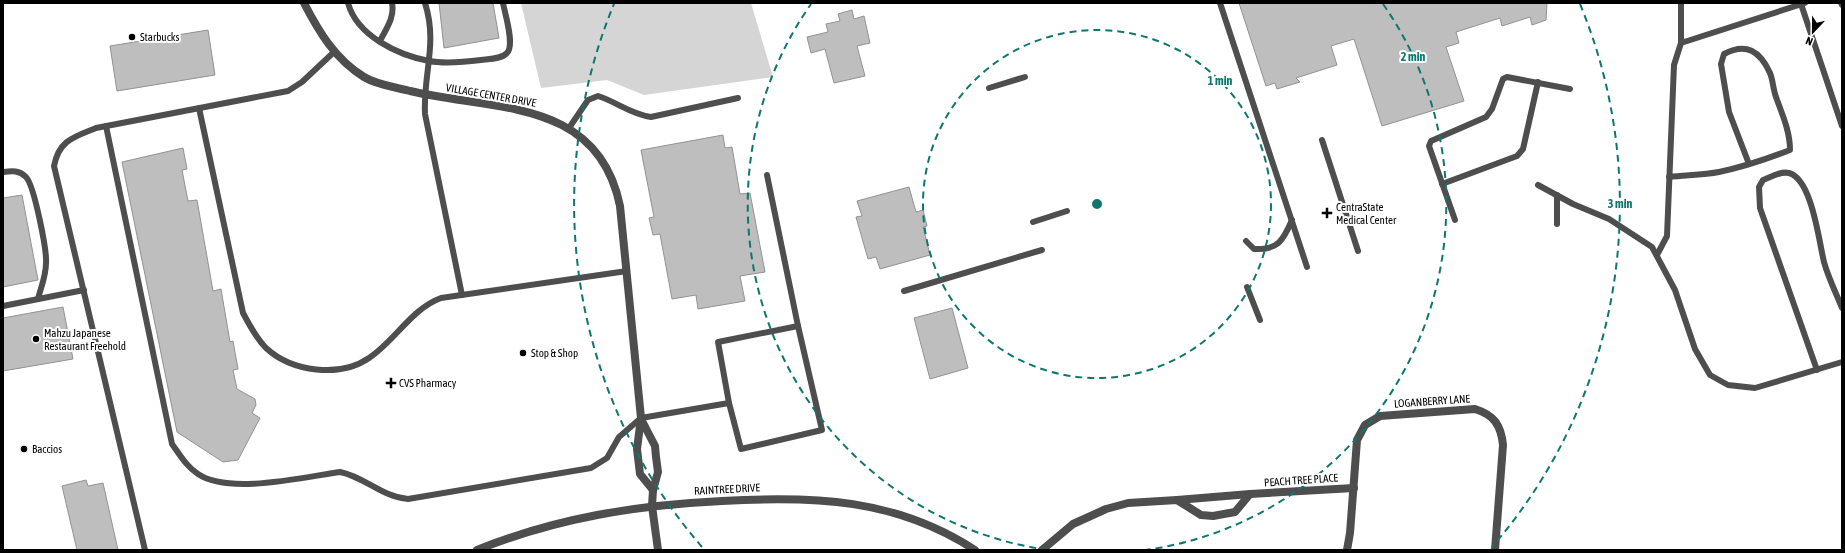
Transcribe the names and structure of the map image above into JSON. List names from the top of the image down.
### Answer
{
  "streets": {
    "street": [
      "VILLAGE CENTER DRIVE",
      "LOGANBERRY LANE",
      "PEACH TREE PLACE",
      "RAINTREE DRIVE"
    ]
  },
  "crossings": [
    ["VILLAGE CENTER DRIVE", "RAINTREE DRIVE"],
    ["LOGANBERRY LANE", "PEACH TREE PLACE"]
  ],
  "places": {
    "other": [
      "Starbucks",
      "Mahzu Japanese Restaurant Freehold",
      "Stop & Shop",
      "Baccios"
    ],
    "health": ["CentraState Medical Center", "CVS Pharmacy"]
  },
  "north": "bottom",
  "rings": ["2 min", "1 min", "3 min"]
}
